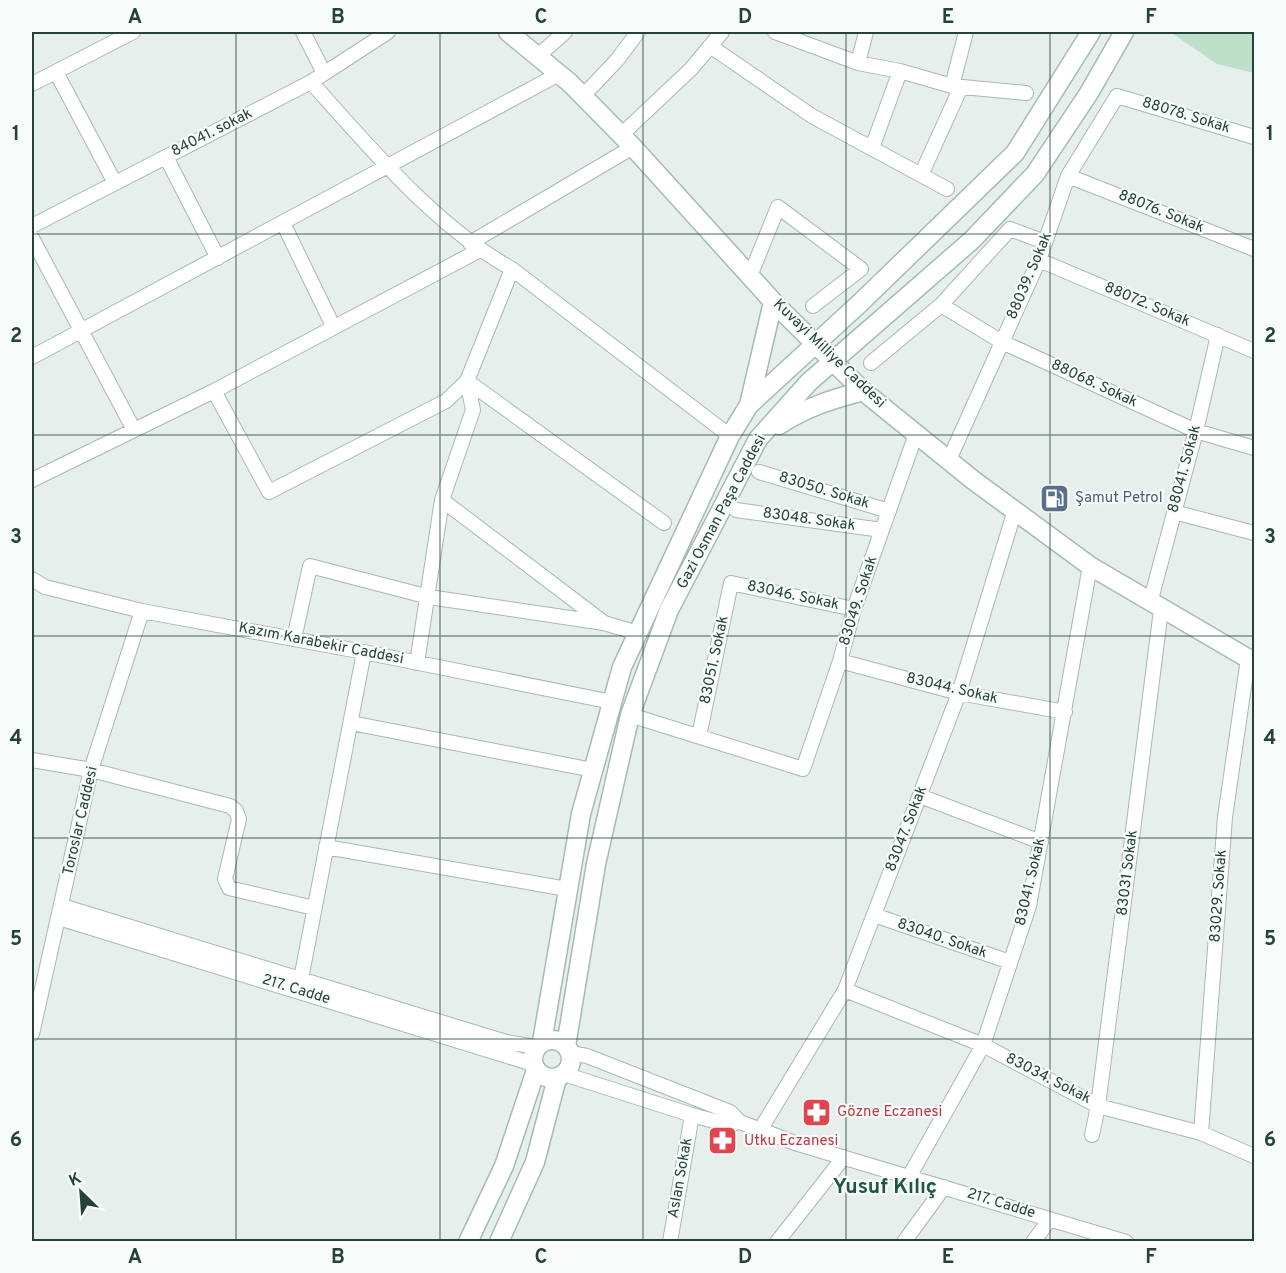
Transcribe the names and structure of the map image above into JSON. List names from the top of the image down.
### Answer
{
  "streets": {
    "main road": ["Kuvayi Milliye Caddesi", "Gazi Osman Paşa Caddesi"],
    "street": [
      "88078. Sokak",
      "84041. sokak",
      "88076. Sokak",
      "88039. Sokak",
      "88072. Sokak",
      "88068. Sokak",
      "88041. Sokak",
      "83050. Sokak",
      "83048. Sokak",
      "83046. Sokak",
      "83049. Sokak",
      "Kazım Karabekir Caddesi",
      "83051. Sokak",
      "83044. Sokak",
      "Toroslar Caddesi",
      "83047. Sokak",
      "83031 Sokak",
      "83041. Sokak",
      "83029. Sokak",
      "83040. Sokak",
      "217. Cadde",
      "83034. Sokak",
      "Aslan Sokak"
    ]
  },
  "crossings": [
    ["88078. Sokak", "88039. Sokak"],
    ["88076. Sokak", "88039. Sokak"],
    ["88039. Sokak", "88072. Sokak"],
    ["88039. Sokak", "Kuvayi Milliye Caddesi"],
    ["88039. Sokak", "88068. Sokak"],
    ["88072. Sokak", "88041. Sokak"],
    ["Kuvayi Milliye Caddesi", "88041. Sokak"],
    ["Kuvayi Milliye Caddesi", "Gazi Osman Paşa Caddesi"],
    ["Kuvayi Milliye Caddesi", "83049. Sokak"],
    ["Kuvayi Milliye Caddesi", "83047. Sokak"],
    ["Kuvayi Milliye Caddesi", "83031 Sokak"],
    ["Kuvayi Milliye Caddesi", "83041. Sokak"],
    ["Kuvayi Milliye Caddesi", "83029. Sokak"],
    ["88068. Sokak", "88041. Sokak"],
    ["88041. Sokak", "83031 Sokak"],
    ["83050. Sokak", "83049. Sokak"],
    ["Gazi Osman Paşa Caddesi", "Kazım Karabekir Caddesi"],
    ["Gazi Osman Paşa Caddesi", "217. Cadde"],
    ["83048. Sokak", "83049. Sokak"],
    ["83046. Sokak", "83049. Sokak"],
    ["83046. Sokak", "83051. Sokak"],
    ["83049. Sokak", "83051. Sokak"],
    ["83049. Sokak", "83044. Sokak"],
    ["Kazım Karabekir Caddesi", "Toroslar Caddesi"],
    ["83044. Sokak", "83047. Sokak"],
    ["83044. Sokak", "83041. Sokak"],
    ["Toroslar Caddesi", "217. Cadde"],
    ["83047. Sokak", "83040. Sokak"],
    ["83047. Sokak", "217. Cadde"],
    ["83047. Sokak", "83034. Sokak"],
    ["83031 Sokak", "83034. Sokak"],
    ["83041. Sokak", "83040. Sokak"],
    ["83041. Sokak", "217. Cadde"],
    ["83041. Sokak", "83034. Sokak"],
    ["83029. Sokak", "83034. Sokak"],
    ["217. Cadde", "Aslan Sokak"]
  ],
  "districts": ["Yusuf Kılıç"],
  "places": {
    "fuel station": ["Şamut Petrol"],
    "pharmacy": ["Gözne Eczanesi", "Utku Eczanesi"]
  },
  "north": "top left",
  "grid": {
    "columns": [
      "A",
      "B",
      "C",
      "D",
      "E",
      "F"
    ],
    "rows": [
      "1",
      "2",
      "3",
      "4",
      "5",
      "6"
    ]
  }
}
